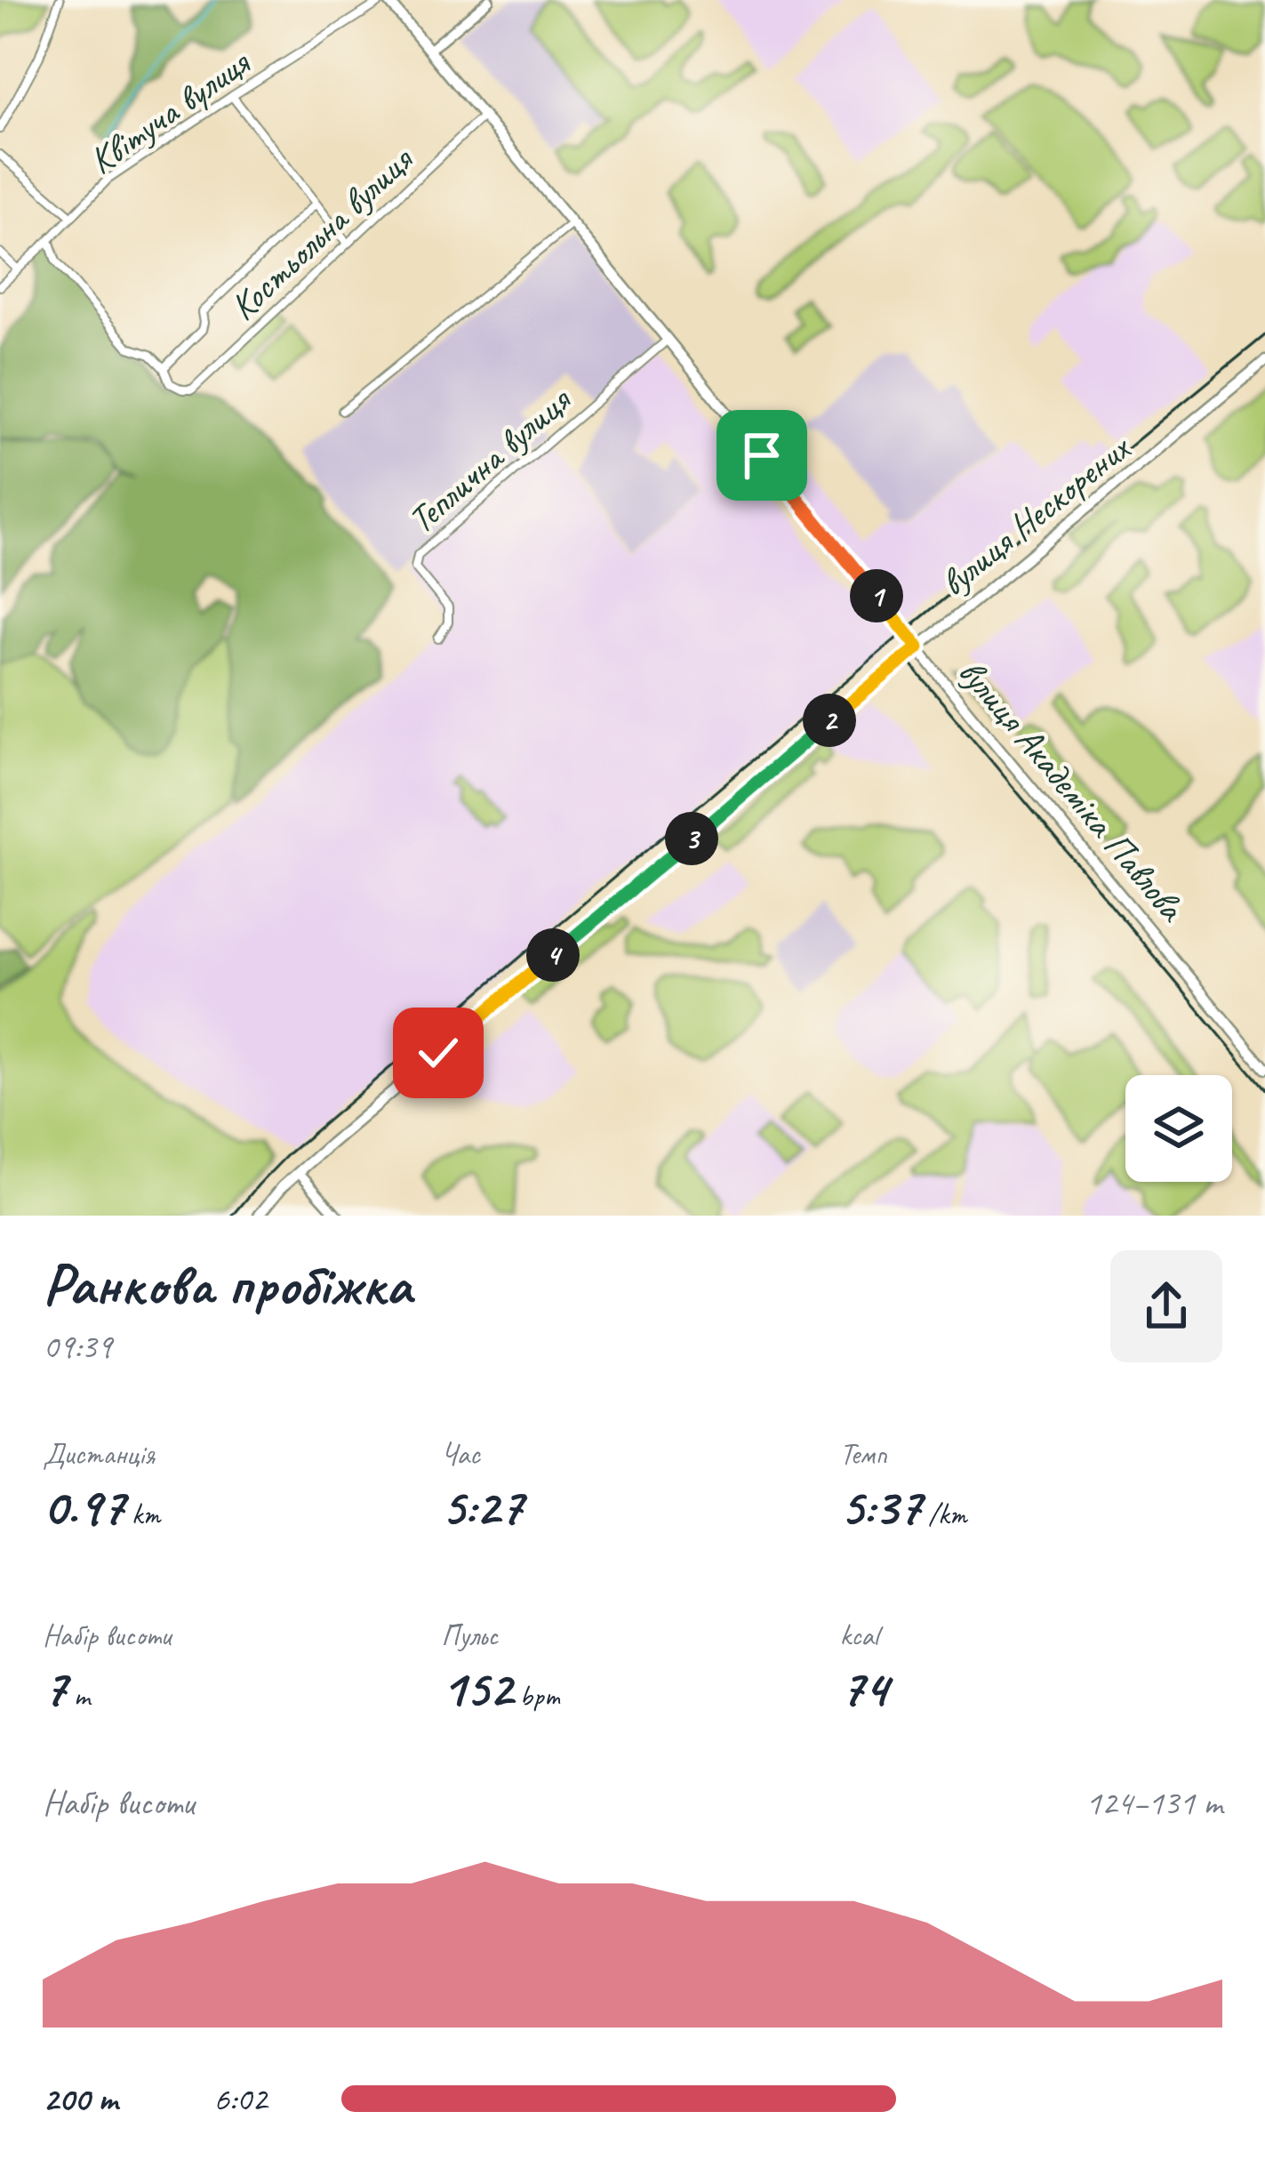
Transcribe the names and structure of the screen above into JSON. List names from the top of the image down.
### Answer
{
  "streets": {
    "main road": ["вулиця Нескорених", "вулиця Академіка Павлова"],
    "street": ["Квітуча вулиця", "Костьольна вулиця", "Теплична вулиця"]
  },
  "crossings": [
    ["Квітуча вулиця", "вулиця Академіка Павлова"],
    ["Костьольна вулиця", "вулиця Академіка Павлова"],
    ["Теплична вулиця", "вулиця Академіка Павлова"],
    ["вулиця Нескорених", "вулиця Академіка Павлова"]
  ],
  "page": {
    "pins": [
      "1",
      "2",
      "3",
      "4"
    ],
    "heading": ["Ранкова пробіжка", "09:39"],
    "stats": [
      ["Дистанція", "0.97 km"],
      ["Час", "5:27"],
      ["Темп", "5:37 /km"],
      ["Набір висоти", "7 m"],
      ["Пульс", "152 bpm"],
      ["kcal", "74"]
    ],
    "chart": ["Набір висоти", "124–131 m"],
    "list": [
      {
        "name": "200 m",
        "note": "6:02"
      }
    ]
  }
}
